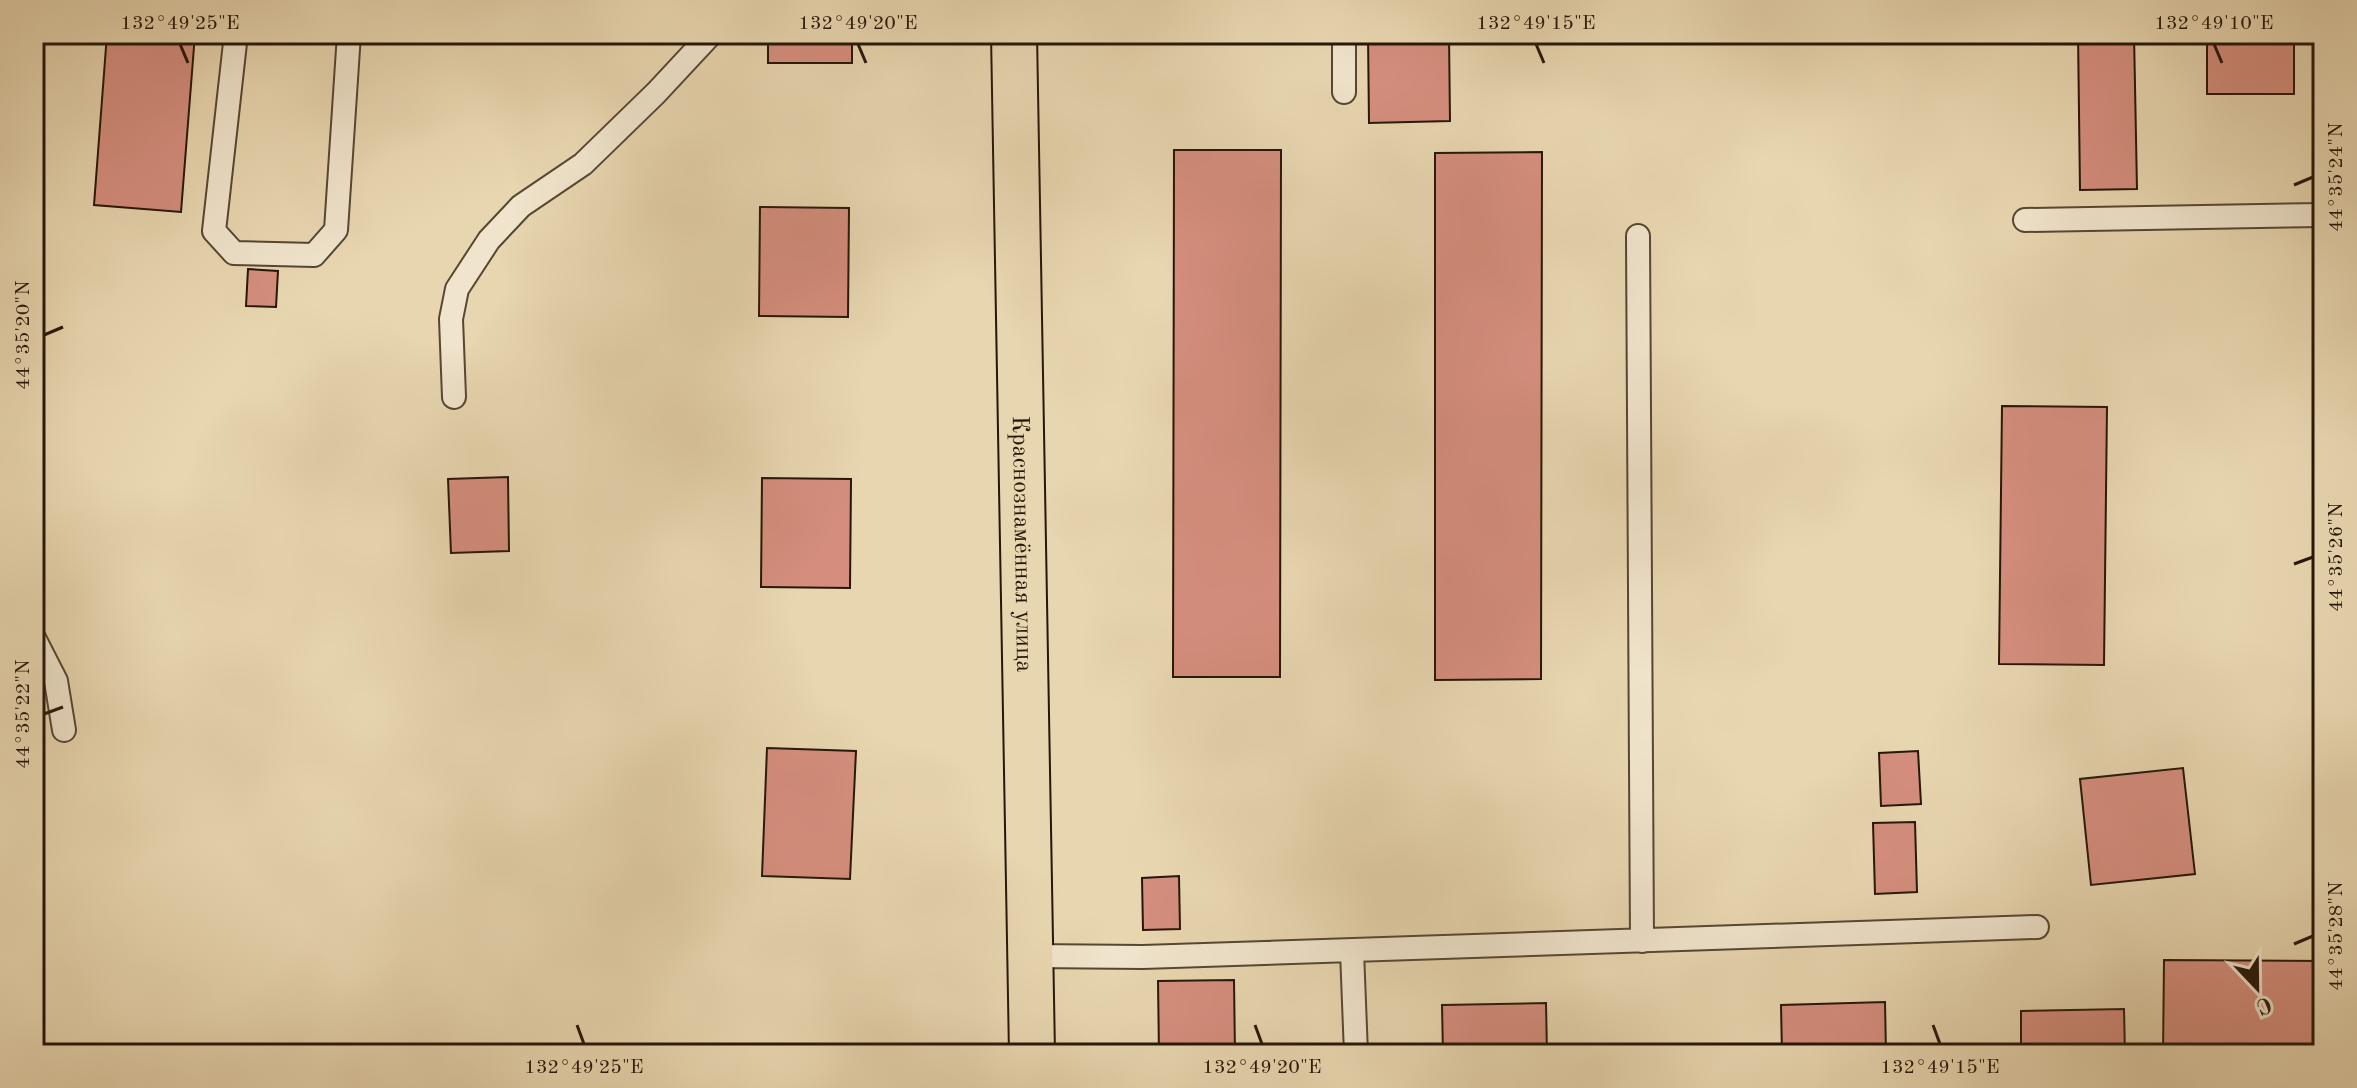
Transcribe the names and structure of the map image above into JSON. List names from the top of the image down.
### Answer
{
  "streets": {
    "main road": ["Краснознамённая улица"]
  },
  "north": "bottom",
  "coordinates": [
    "132°49'25\"E",
    "132°49'20\"E",
    "132°49'15\"E",
    "132°49'10\"E",
    "44°35'24\"N",
    "44°35'20\"N",
    "44°35'26\"N",
    "44°35'22\"N",
    "44°35'28\"N"
  ]
}
